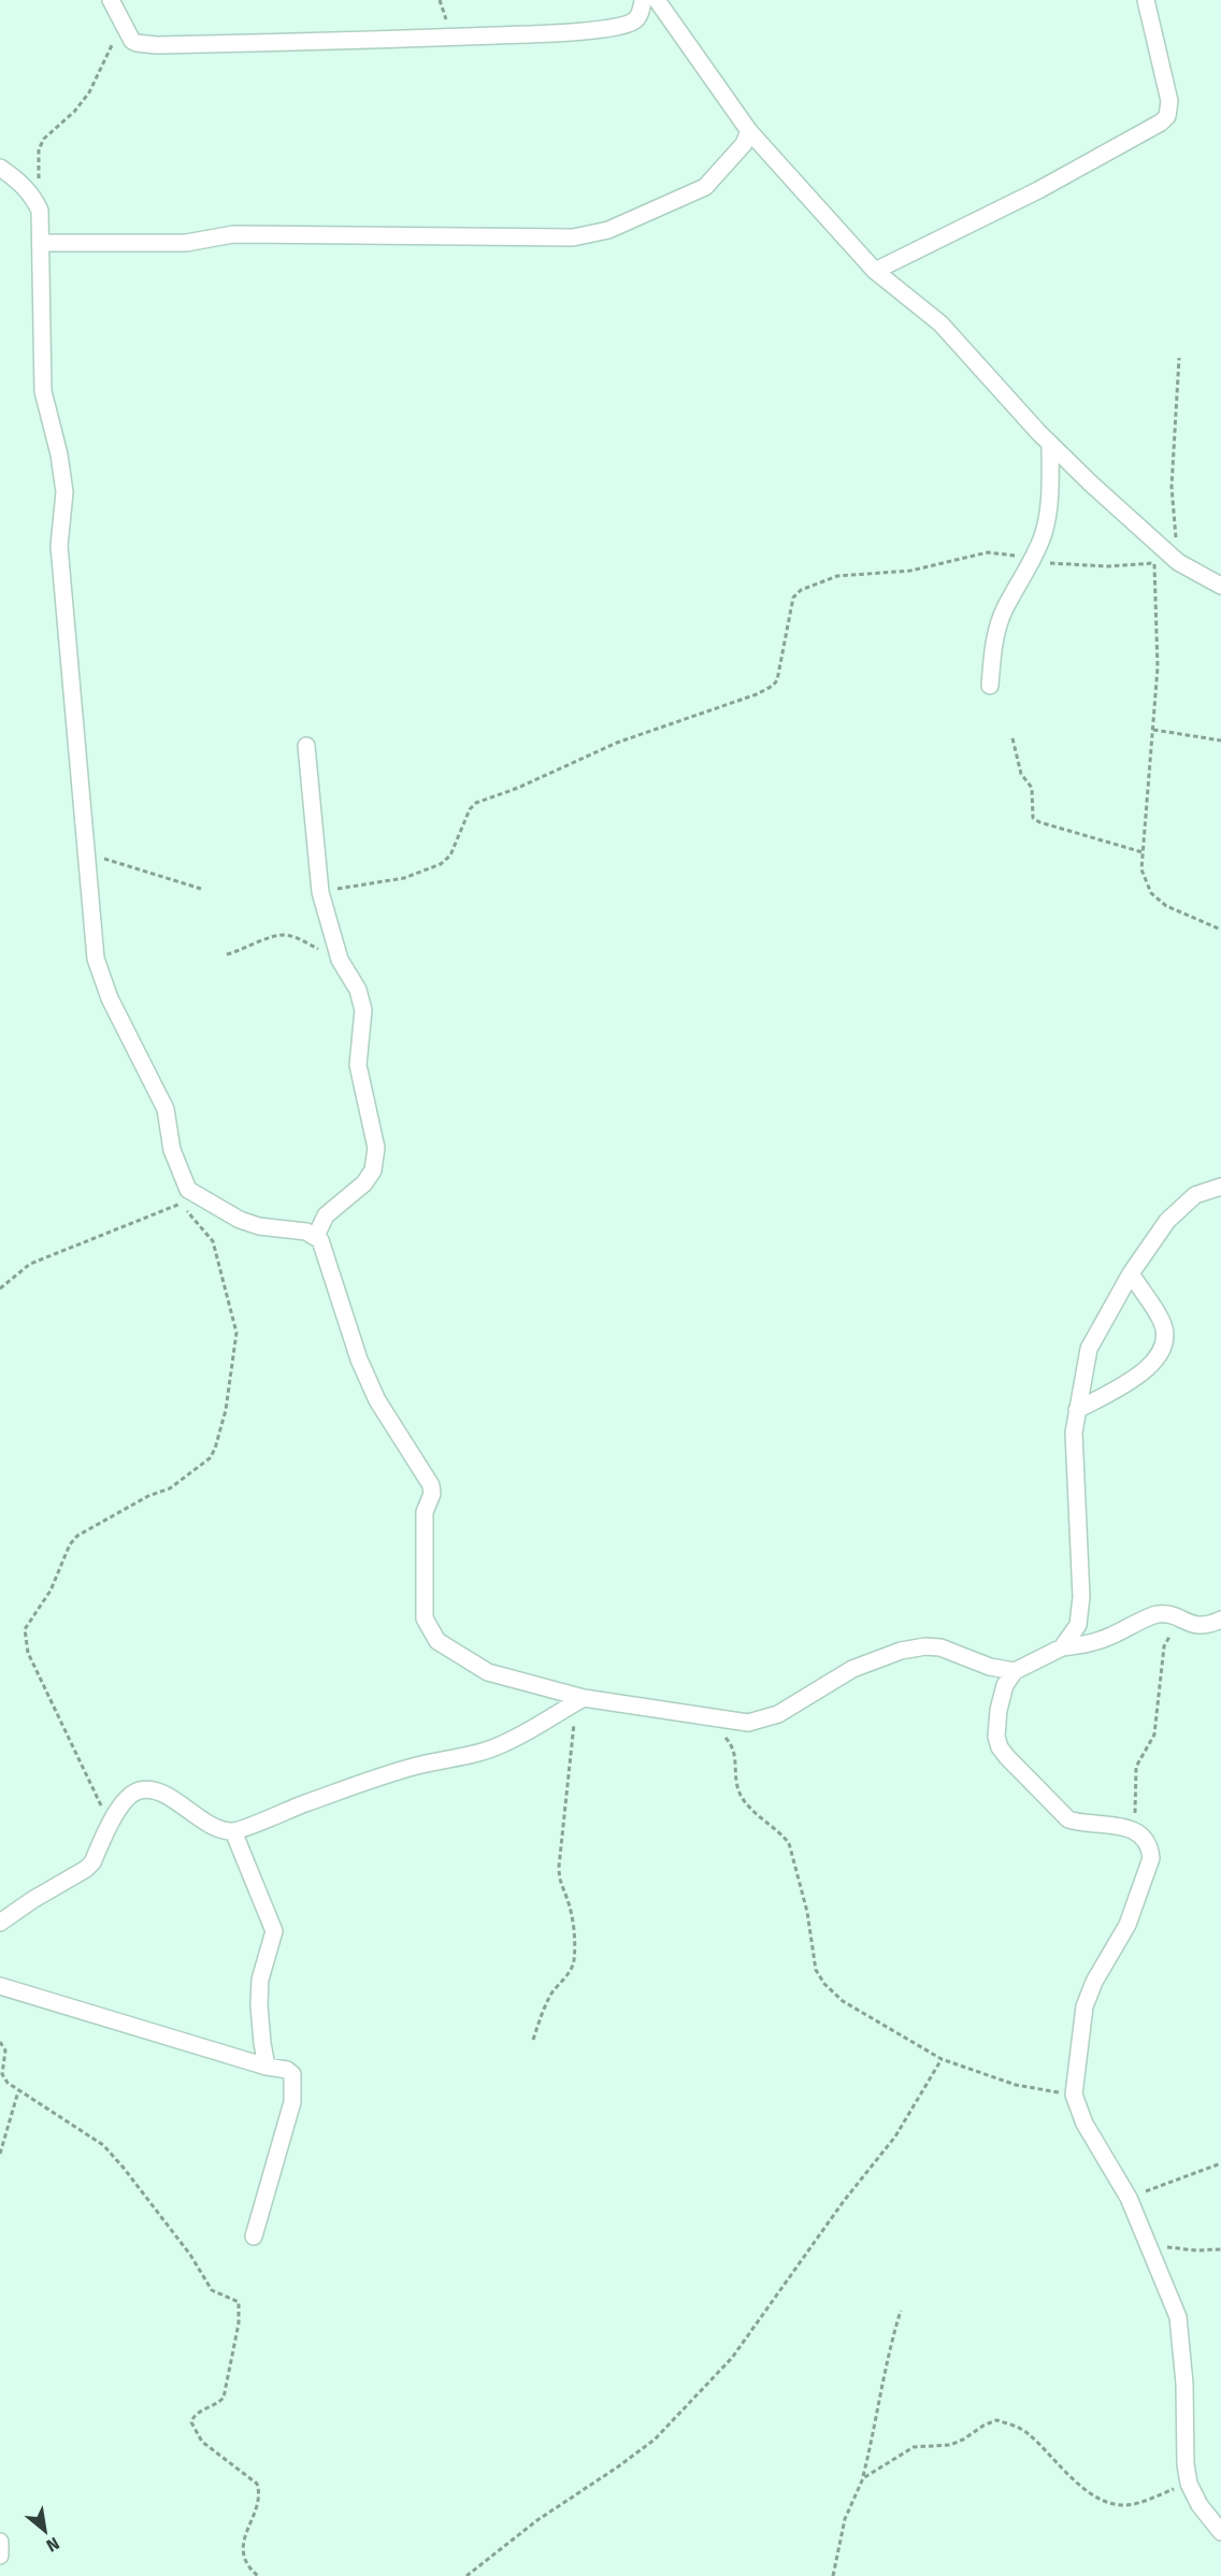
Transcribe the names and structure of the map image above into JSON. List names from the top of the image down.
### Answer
{
  "north": "bottom right"
}
